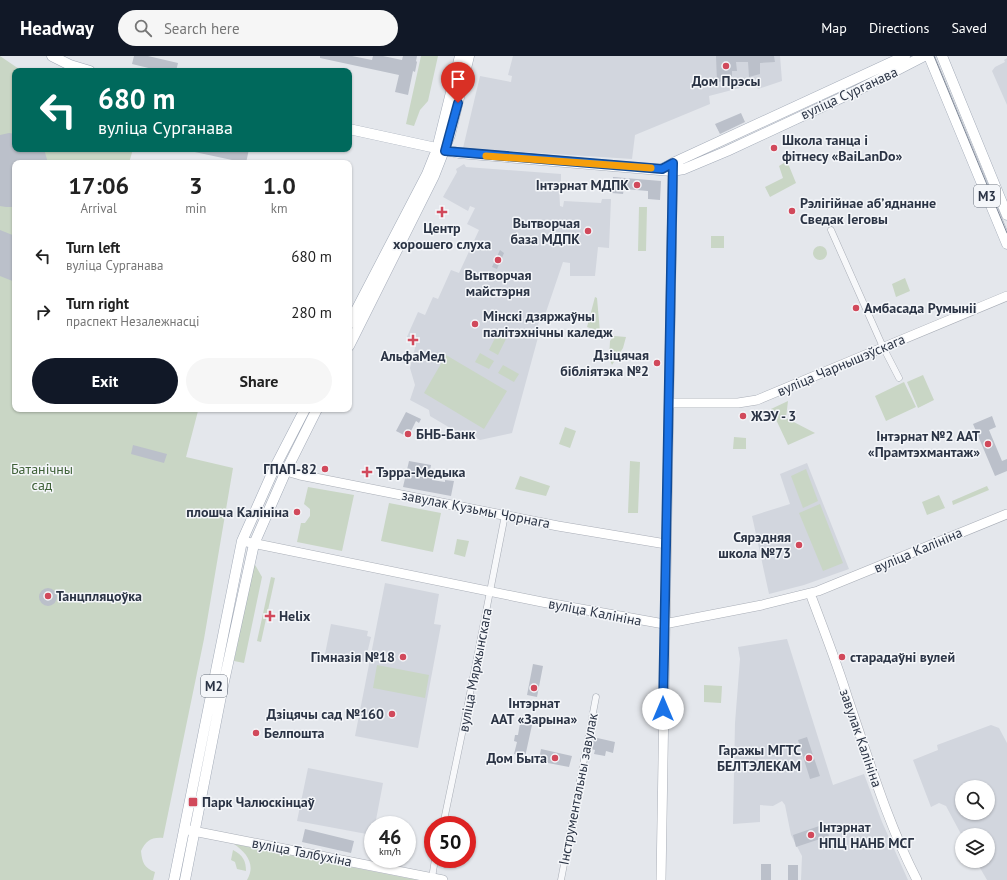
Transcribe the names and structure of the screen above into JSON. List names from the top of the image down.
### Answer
{
  "streets": {
    "main road": [
      "вуліца Сурганава",
      "М3",
      "вуліца Чарнышэўскага",
      "завулак Кузьмы Чорнага",
      "вуліца Калініна",
      "М2",
      "завулак Калініна",
      "вуліца Талбухіна"
    ],
    "street": ["вуліца Мяржынскага", "Інструментальны завулак"]
  },
  "crossings": [
    ["завулак Кузьмы Чорнага", "вуліца Мяржынскага"],
    ["завулак Кузьмы Чорнага", "М2"],
    ["вуліца Калініна", "вуліца Мяржынскага"],
    ["вуліца Калініна", "М2"],
    ["вуліца Калініна", "завулак Калініна"],
    ["М2", "вуліца Талбухіна"]
  ],
  "parks": ["Батанічны сад"],
  "places": {
    "other": [
      "Дом Прэсы",
      "Школа танца і фітнесу «BaiLanDo»",
      "Інтэрнат МДПК",
      "Рэлігійнае абʼяднанне Сведак Іеговы",
      "Вытворчая база МДПК",
      "Вытворчая майстэрня",
      "Амбасада Румыніі",
      "Мінскі дзяржаўны палітэхнічны каледж",
      "Дзіцячая бібліятэка №2",
      "ЖЭУ - 3",
      "БНБ-Банк",
      "Інтэрнат №2 ААТ «Прамтэхмантаж»",
      "ГПАП-82",
      "плошча Калініна",
      "Сярэдняя школа №73",
      "Танцпляцоўка",
      "Гімназія №18",
      "старадаўні вулей",
      "Інтэрнат ААТ «Зарына»",
      "Дзіцячы сад №160",
      "Белпошта",
      "Дом Быта",
      "Гаражы МГТС БЕЛТЭЛЕКАМ",
      "Інтэрнат НПЦ НАНБ МСГ"
    ],
    "health": [
      "Центр хорошего слуха",
      "АльфаМед",
      "Тэрра-Медыка",
      "Helix"
    ],
    "transit": ["Парк Чалюскінцаў"]
  },
  "page": {
    "header": "Headway",
    "search": "Search here",
    "nav": ["Map", "Directions", "Saved"],
    "turn": ["680 m", "вуліца Сурганава"],
    "eta": [
      "17:06",
      "Arrival",
      "3",
      "min",
      "1.0",
      "km"
    ],
    "list": [
      {
        "name": "Turn left",
        "note": "вуліца Сурганава",
        "value": "680 m"
      },
      {
        "name": "Turn right",
        "note": "праспект Незалежнасці",
        "value": "280 m"
      }
    ],
    "buttons": ["Exit", "Share"],
    "speed": "46 km/h",
    "limit": "50"
  }
}
